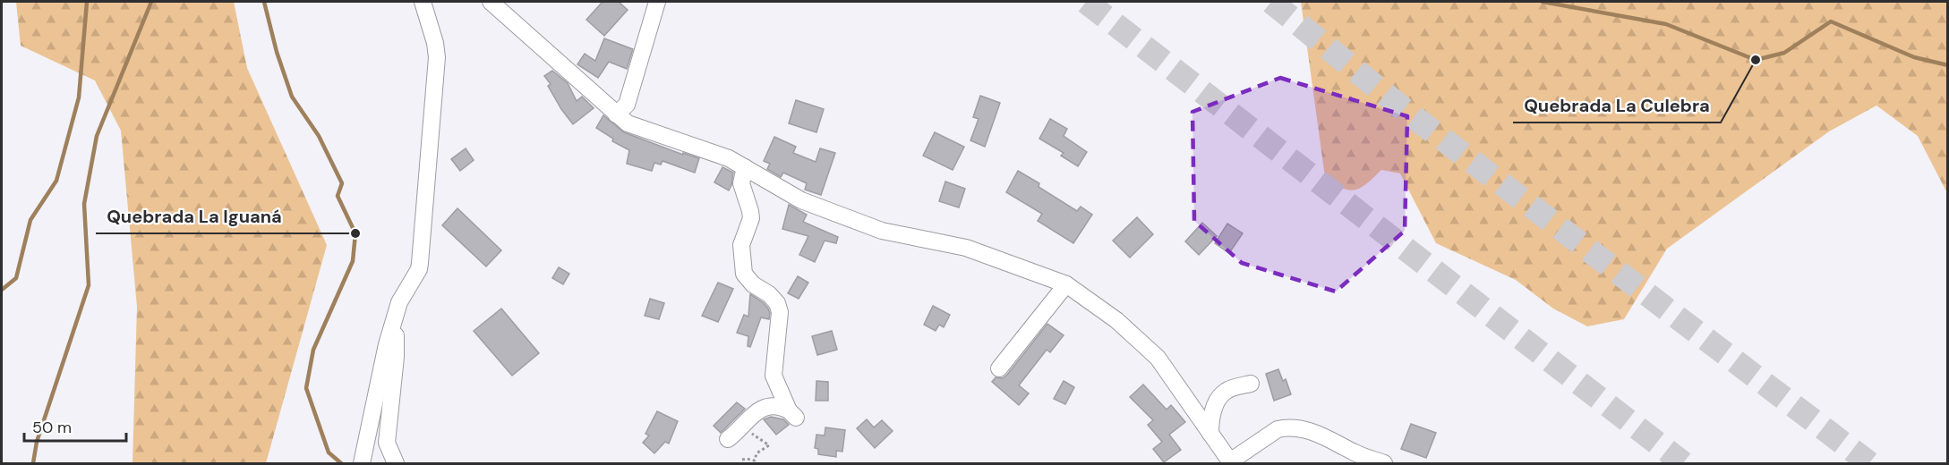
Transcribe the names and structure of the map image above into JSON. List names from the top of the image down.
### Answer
{
  "places": ["Quebrada La Culebra", "Quebrada La Iguaná"],
  "scale_bar": "50 m"
}
